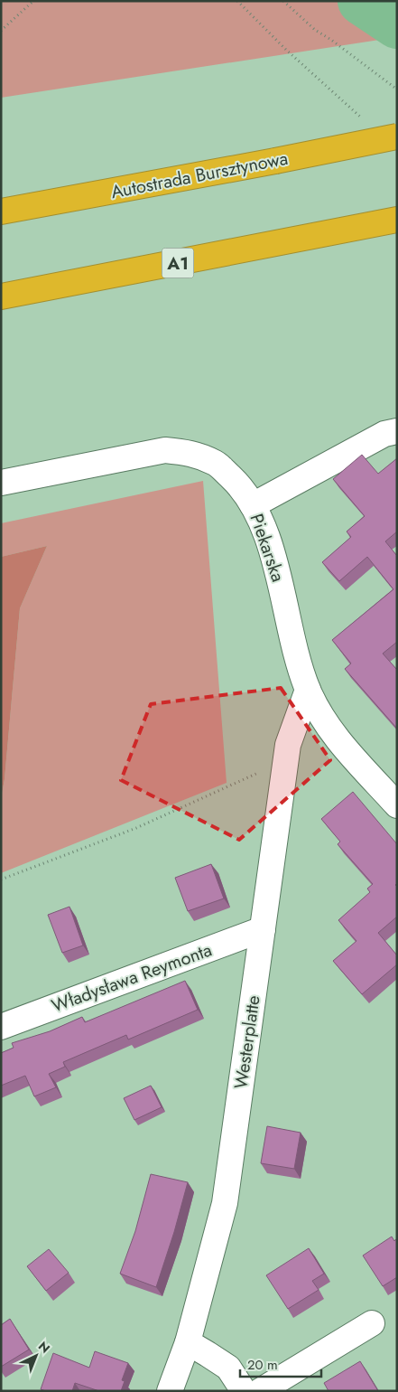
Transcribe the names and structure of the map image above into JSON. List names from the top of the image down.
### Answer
{
  "streets": {
    "highway": ["Autostrada Bursztynowa", "A1"],
    "street": ["Piekarska", "Władysława Reymonta", "Westerplatte"]
  },
  "crossings": [
    ["Piekarska", "Westerplatte"],
    ["Władysława Reymonta", "Westerplatte"]
  ],
  "scale_bar": "20 m",
  "north": "top right"
}
